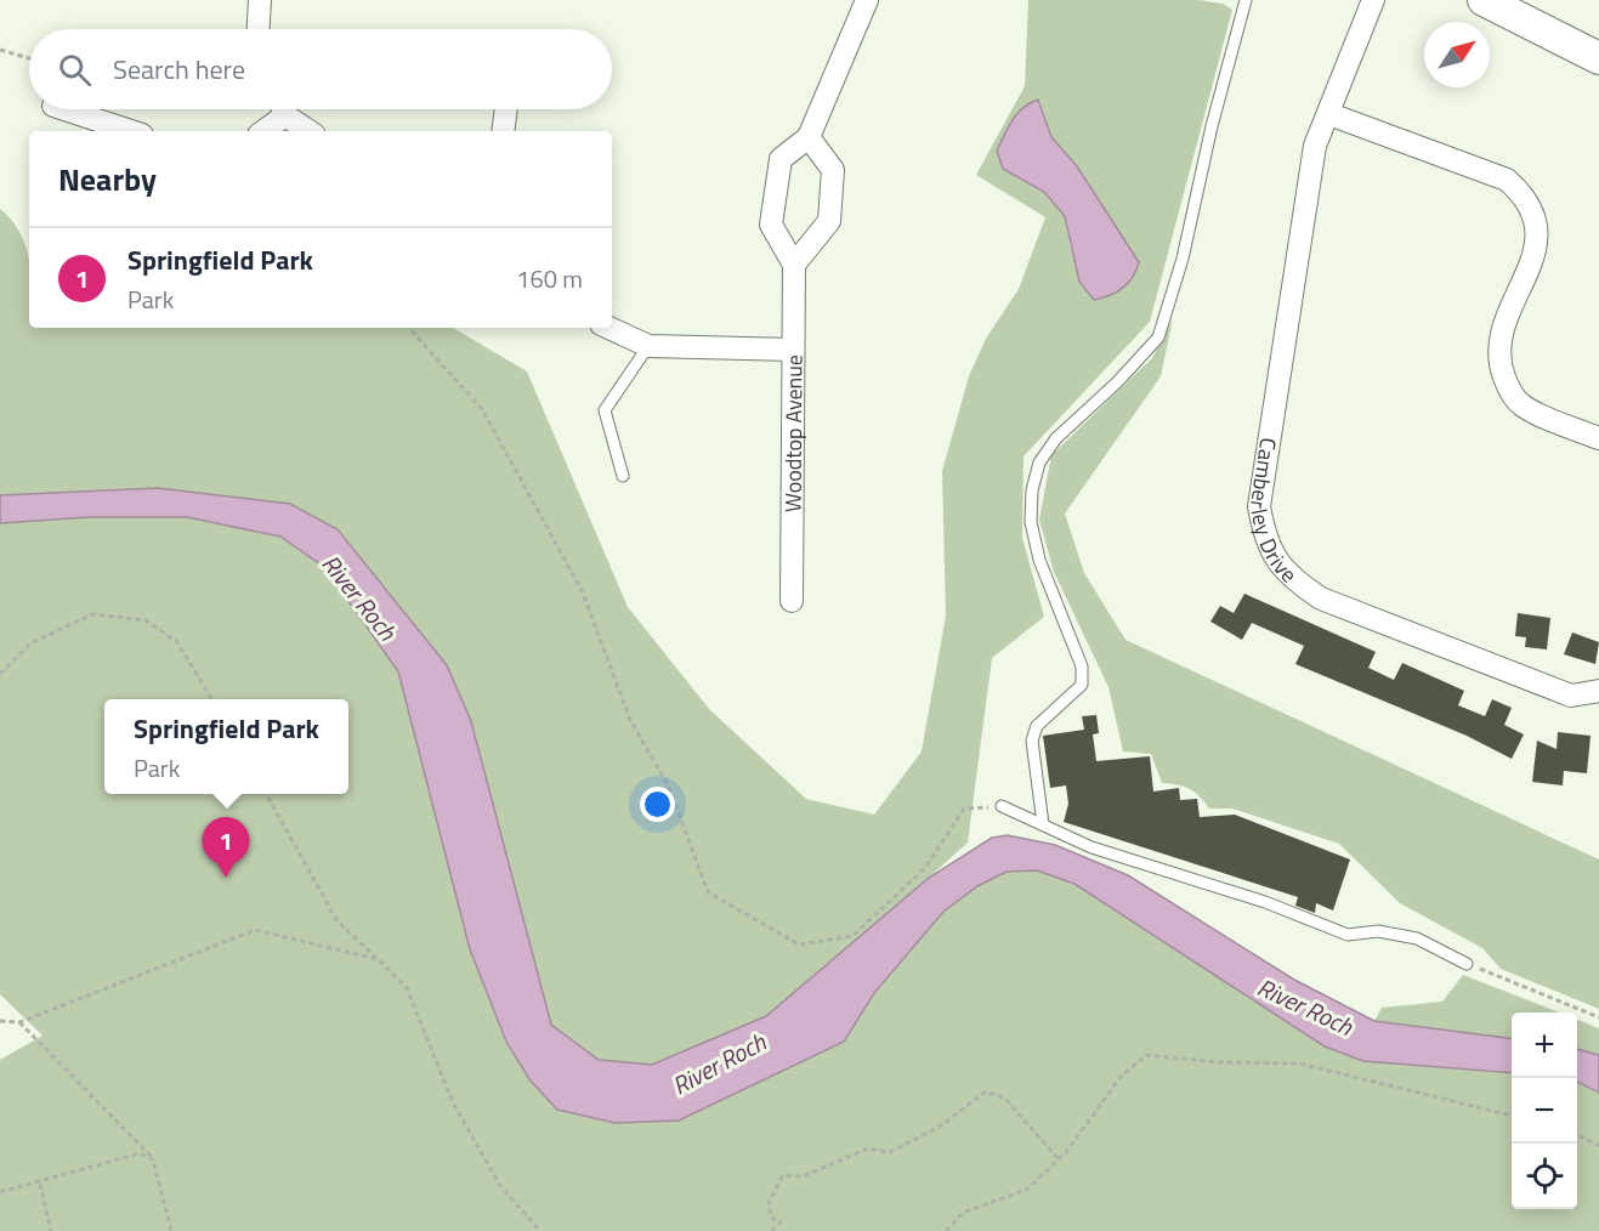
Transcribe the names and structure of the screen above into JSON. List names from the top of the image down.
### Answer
{
  "streets": {
    "street": ["Woodtop Avenue", "Camberley Drive"]
  },
  "water": ["River Roch"],
  "north": "top right",
  "page": {
    "search": "Search here",
    "heading": "Nearby",
    "list": [
      {
        "mark": "1",
        "name": "Springfield Park",
        "note": "Park",
        "value": "160 m"
      }
    ],
    "popup": ["Springfield Park", "Park"],
    "pins": "1",
    "map_buttons": ["+", "−"]
  }
}
